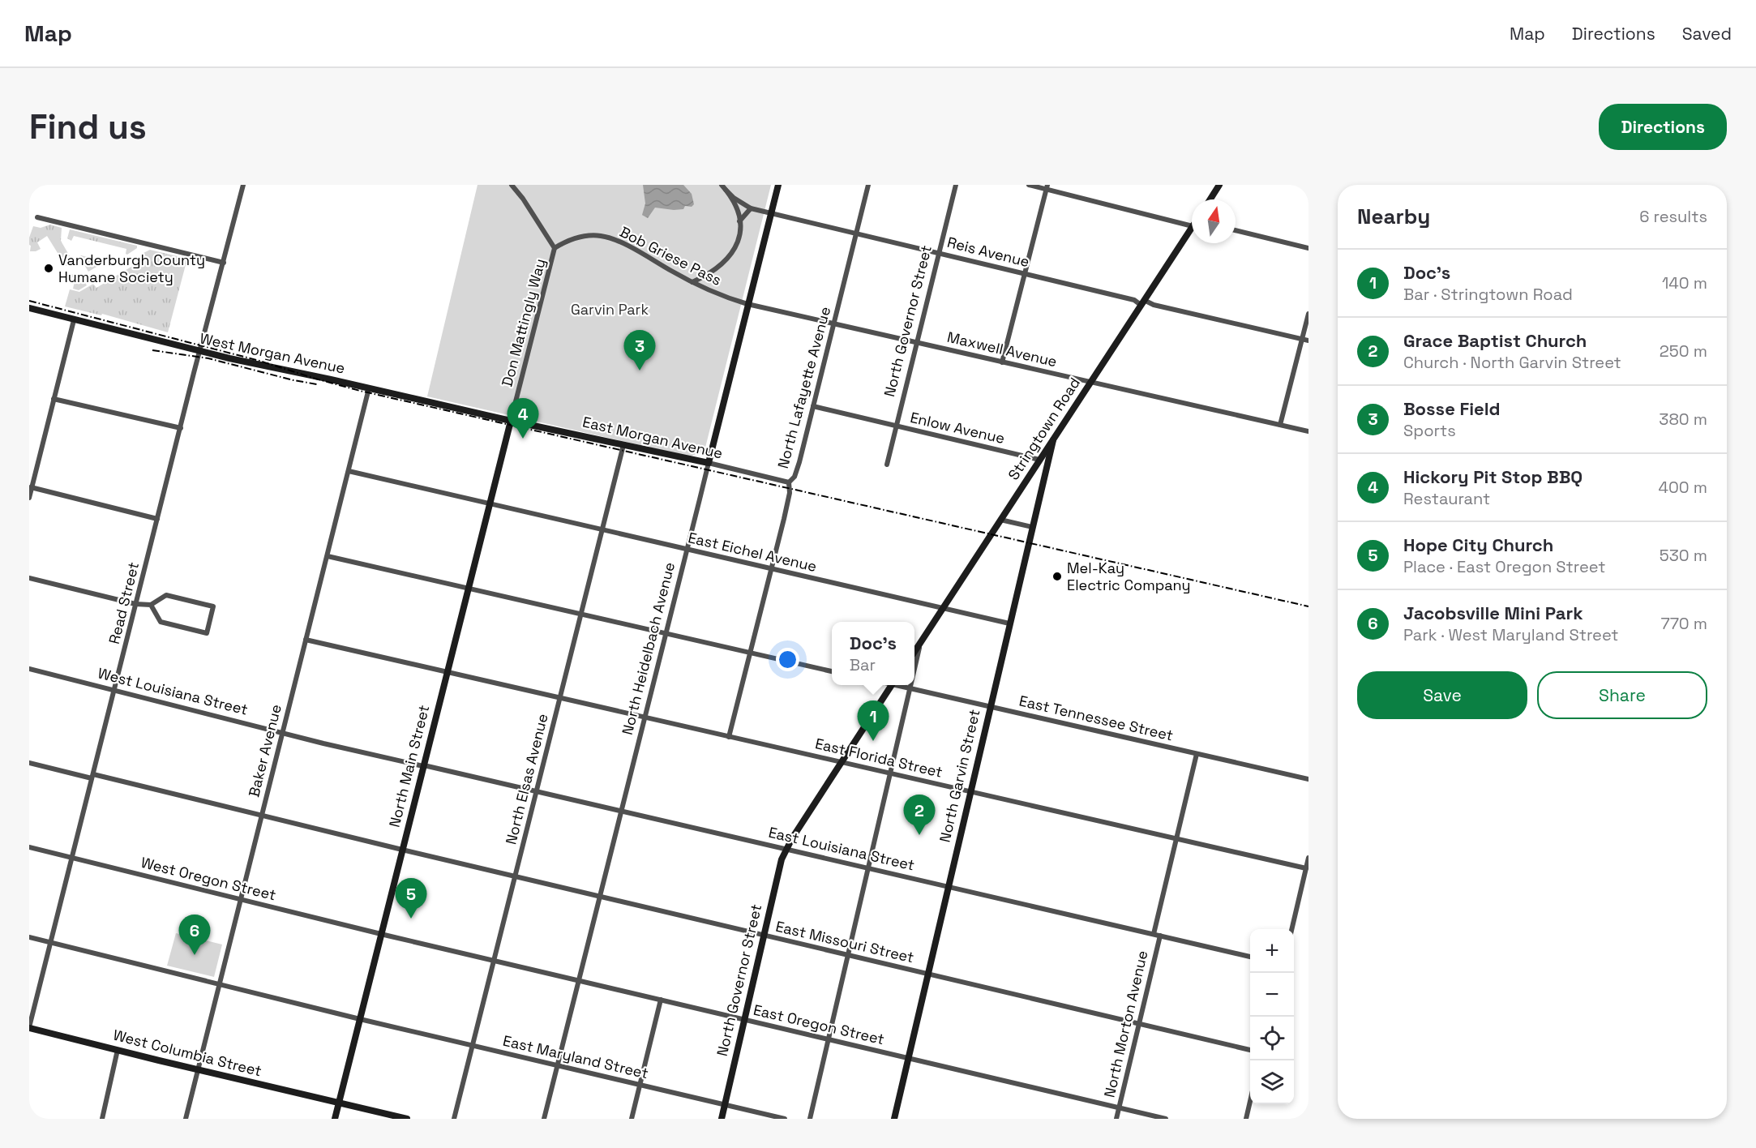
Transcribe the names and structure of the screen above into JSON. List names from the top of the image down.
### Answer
{
  "streets": {
    "main road": [
      "North Governor Street",
      "West Morgan Avenue",
      "Stringtown Road",
      "East Morgan Avenue",
      "North Heidelbach Avenue",
      "North Main Street",
      "North Garvin Street",
      "West Columbia Street"
    ],
    "street": [
      "Reis Avenue",
      "Bob Griese Pass",
      "Don Mattingly Way",
      "Maxwell Avenue",
      "North Lafayette Avenue",
      "Enlow Avenue",
      "East Eichel Avenue",
      "Read Street",
      "West Louisiana Street",
      "East Tennessee Street",
      "Baker Avenue",
      "East Florida Street",
      "North Elsas Avenue",
      "East Louisiana Street",
      "West Oregon Street",
      "East Missouri Street",
      "North Morton Avenue",
      "East Oregon Street",
      "East Maryland Street"
    ]
  },
  "crossings": [
    ["Reis Avenue", "North Governor Street"],
    ["Reis Avenue", "North Lafayette Avenue"],
    ["Reis Avenue", "Stringtown Road"],
    ["Reis Avenue", "North Heidelbach Avenue"],
    ["Bob Griese Pass", "Don Mattingly Way"],
    ["Bob Griese Pass", "Maxwell Avenue"],
    ["Bob Griese Pass", "North Heidelbach Avenue"],
    ["North Governor Street", "Maxwell Avenue"],
    ["North Governor Street", "Enlow Avenue"],
    ["North Governor Street", "East Louisiana Street"],
    ["North Governor Street", "East Missouri Street"],
    ["North Governor Street", "East Oregon Street"],
    ["North Governor Street", "East Maryland Street"],
    ["Don Mattingly Way", "West Morgan Avenue"],
    ["Don Mattingly Way", "East Morgan Avenue"],
    ["Don Mattingly Way", "North Main Street"],
    ["Maxwell Avenue", "North Lafayette Avenue"],
    ["Maxwell Avenue", "Stringtown Road"],
    ["Maxwell Avenue", "North Heidelbach Avenue"],
    ["West Morgan Avenue", "East Morgan Avenue"],
    ["West Morgan Avenue", "Read Street"],
    ["West Morgan Avenue", "Baker Avenue"],
    ["West Morgan Avenue", "North Main Street"],
    ["North Lafayette Avenue", "Enlow Avenue"],
    ["North Lafayette Avenue", "East Morgan Avenue"],
    ["North Lafayette Avenue", "East Eichel Avenue"],
    ["North Lafayette Avenue", "East Florida Street"],
    ["Enlow Avenue", "Stringtown Road"],
    ["Stringtown Road", "East Eichel Avenue"],
    ["Stringtown Road", "North Garvin Street"],
    ["East Morgan Avenue", "North Heidelbach Avenue"],
    ["East Morgan Avenue", "North Main Street"],
    ["East Morgan Avenue", "North Elsas Avenue"],
    ["East Eichel Avenue", "North Heidelbach Avenue"],
    ["East Eichel Avenue", "Baker Avenue"],
    ["East Eichel Avenue", "North Main Street"],
    ["East Eichel Avenue", "North Garvin Street"],
    ["East Eichel Avenue", "North Elsas Avenue"],
    ["Read Street", "West Louisiana Street"],
    ["Read Street", "West Oregon Street"],
    ["Read Street", "East Missouri Street"],
    ["Read Street", "West Columbia Street"],
    ["Read Street", "East Maryland Street"],
    ["North Heidelbach Avenue", "East Florida Street"],
    ["North Heidelbach Avenue", "East Louisiana Street"],
    ["North Heidelbach Avenue", "East Missouri Street"],
    ["North Heidelbach Avenue", "East Oregon Street"],
    ["North Heidelbach Avenue", "East Maryland Street"],
    ["West Louisiana Street", "Baker Avenue"],
    ["West Louisiana Street", "North Main Street"],
    ["West Louisiana Street", "East Louisiana Street"],
    ["East Tennessee Street", "North Garvin Street"],
    ["East Tennessee Street", "North Morton Avenue"],
    ["Baker Avenue", "East Florida Street"],
    ["Baker Avenue", "West Oregon Street"],
    ["Baker Avenue", "East Missouri Street"],
    ["Baker Avenue", "West Columbia Street"],
    ["Baker Avenue", "East Maryland Street"],
    ["East Florida Street", "North Main Street"],
    ["East Florida Street", "North Garvin Street"],
    ["East Florida Street", "North Elsas Avenue"],
    ["East Florida Street", "North Morton Avenue"],
    ["North Main Street", "East Louisiana Street"],
    ["North Main Street", "West Oregon Street"],
    ["North Main Street", "East Missouri Street"],
    ["North Main Street", "East Oregon Street"],
    ["North Main Street", "West Columbia Street"],
    ["North Main Street", "East Maryland Street"],
    ["North Garvin Street", "East Louisiana Street"],
    ["North Garvin Street", "East Missouri Street"],
    ["North Garvin Street", "East Oregon Street"],
    ["North Elsas Avenue", "East Louisiana Street"],
    ["North Elsas Avenue", "East Missouri Street"],
    ["North Elsas Avenue", "East Oregon Street"],
    ["North Elsas Avenue", "East Maryland Street"],
    ["East Louisiana Street", "North Morton Avenue"],
    ["West Oregon Street", "East Oregon Street"],
    ["East Missouri Street", "North Morton Avenue"],
    ["North Morton Avenue", "East Oregon Street"]
  ],
  "parks": ["Garvin Park"],
  "places": ["Vanderburgh County Humane Society", "Mel-Kay Electric Company"],
  "north": "top",
  "page": {
    "header": "Map",
    "nav": ["Map", "Directions", "Saved"],
    "buttons": [
      "Directions",
      ["Save", "Share"]
    ],
    "title": "Find us",
    "heading": ["Nearby", "6 results"],
    "list": [
      {
        "mark": "1",
        "name": "Doc's",
        "note": "Bar · Stringtown Road",
        "value": "140 m"
      },
      {
        "mark": "2",
        "name": "Grace Baptist Church",
        "note": "Church · North Garvin Street",
        "value": "250 m"
      },
      {
        "mark": "3",
        "name": "Bosse Field",
        "note": "Sports",
        "value": "380 m"
      },
      {
        "mark": "4",
        "name": "Hickory Pit Stop BBQ",
        "note": "Restaurant",
        "value": "400 m"
      },
      {
        "mark": "5",
        "name": "Hope City Church",
        "note": "Place · East Oregon Street",
        "value": "530 m"
      },
      {
        "mark": "6",
        "name": "Jacobsville Mini Park",
        "note": "Park · West Maryland Street",
        "value": "770 m"
      }
    ],
    "pins": [
      "3",
      "4",
      "1",
      "2",
      "5",
      "6"
    ],
    "popup": ["Doc's", "Bar"],
    "map_buttons": ["+", "−"]
  }
}
